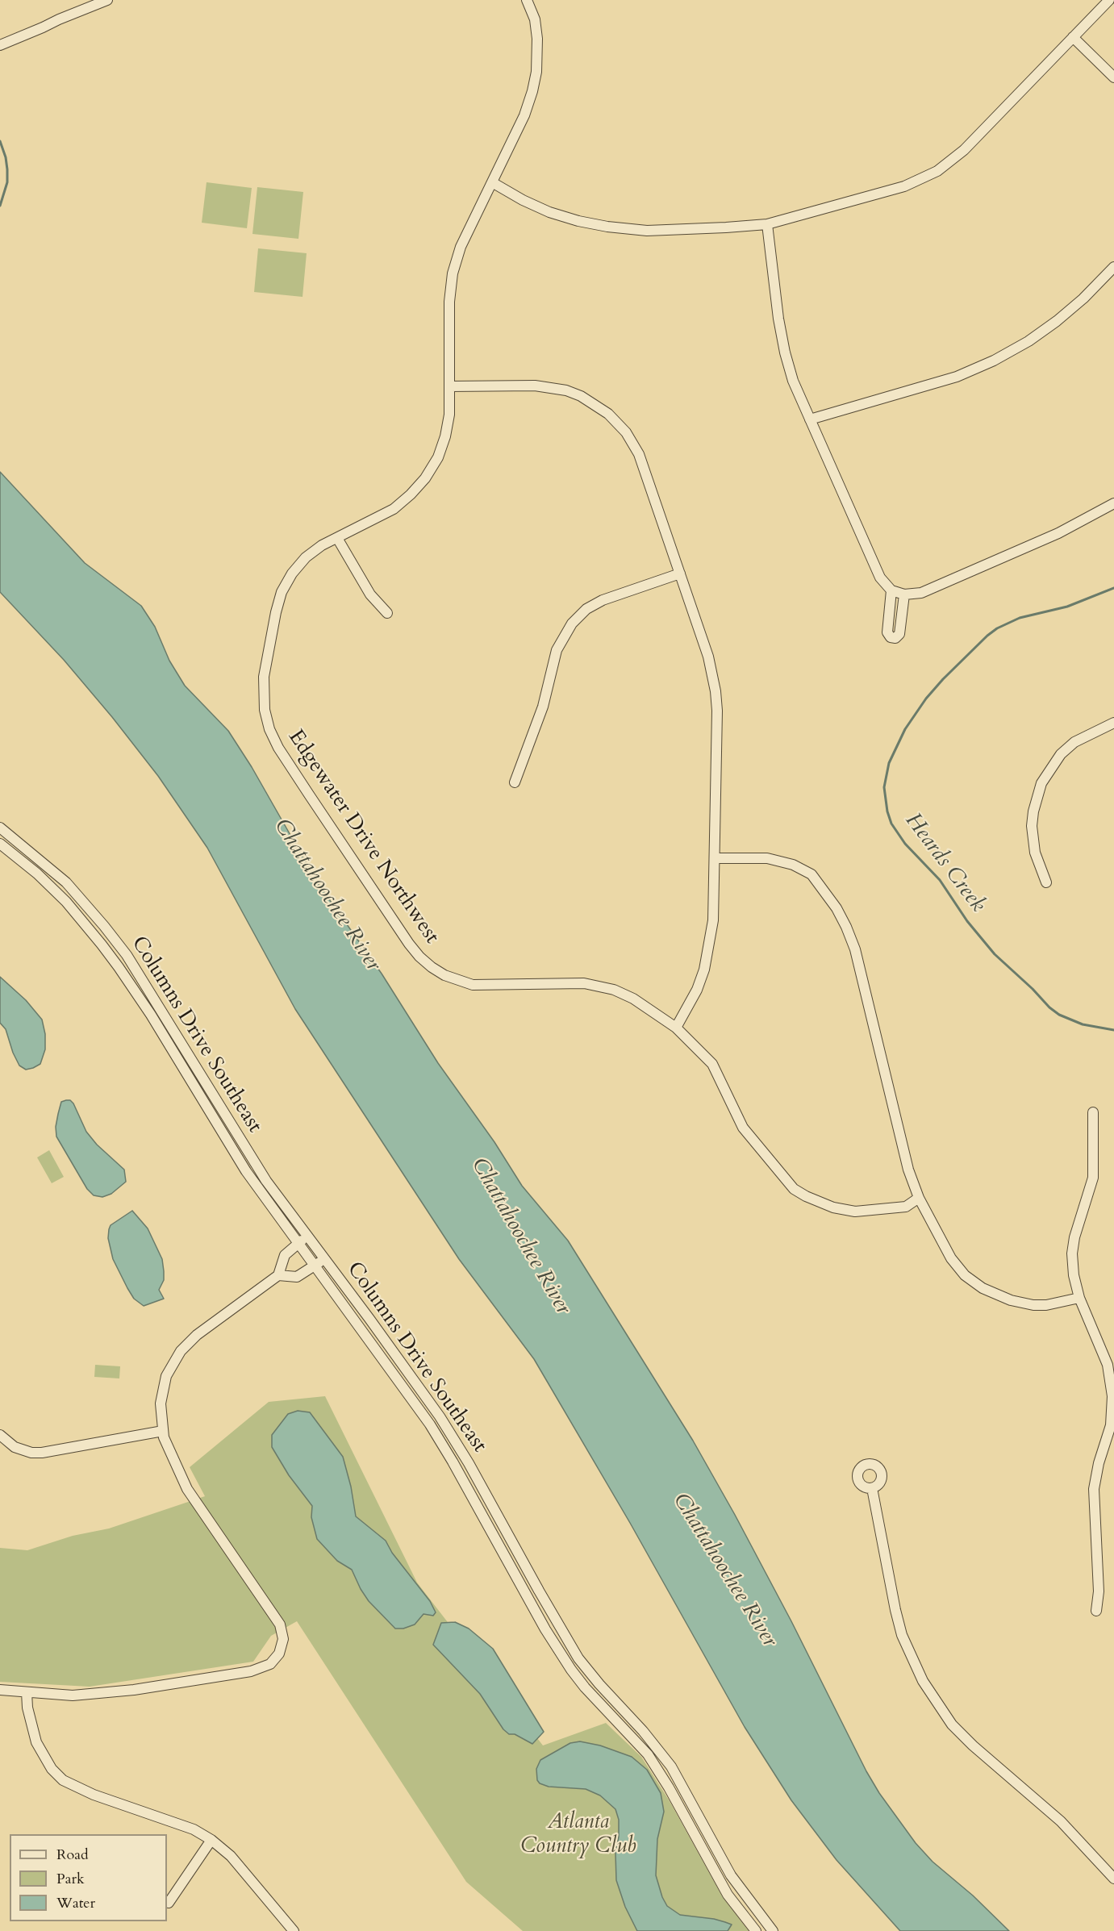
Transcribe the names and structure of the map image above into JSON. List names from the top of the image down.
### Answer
{
  "streets": {
    "street": ["Edgewater Drive Northwest", "Columns Drive Southeast"]
  },
  "water": ["Heards Creek", "Chattahoochee River"],
  "parks": ["Atlanta Country Club"],
  "legend": ["Road", "Park", "Water"]
}
